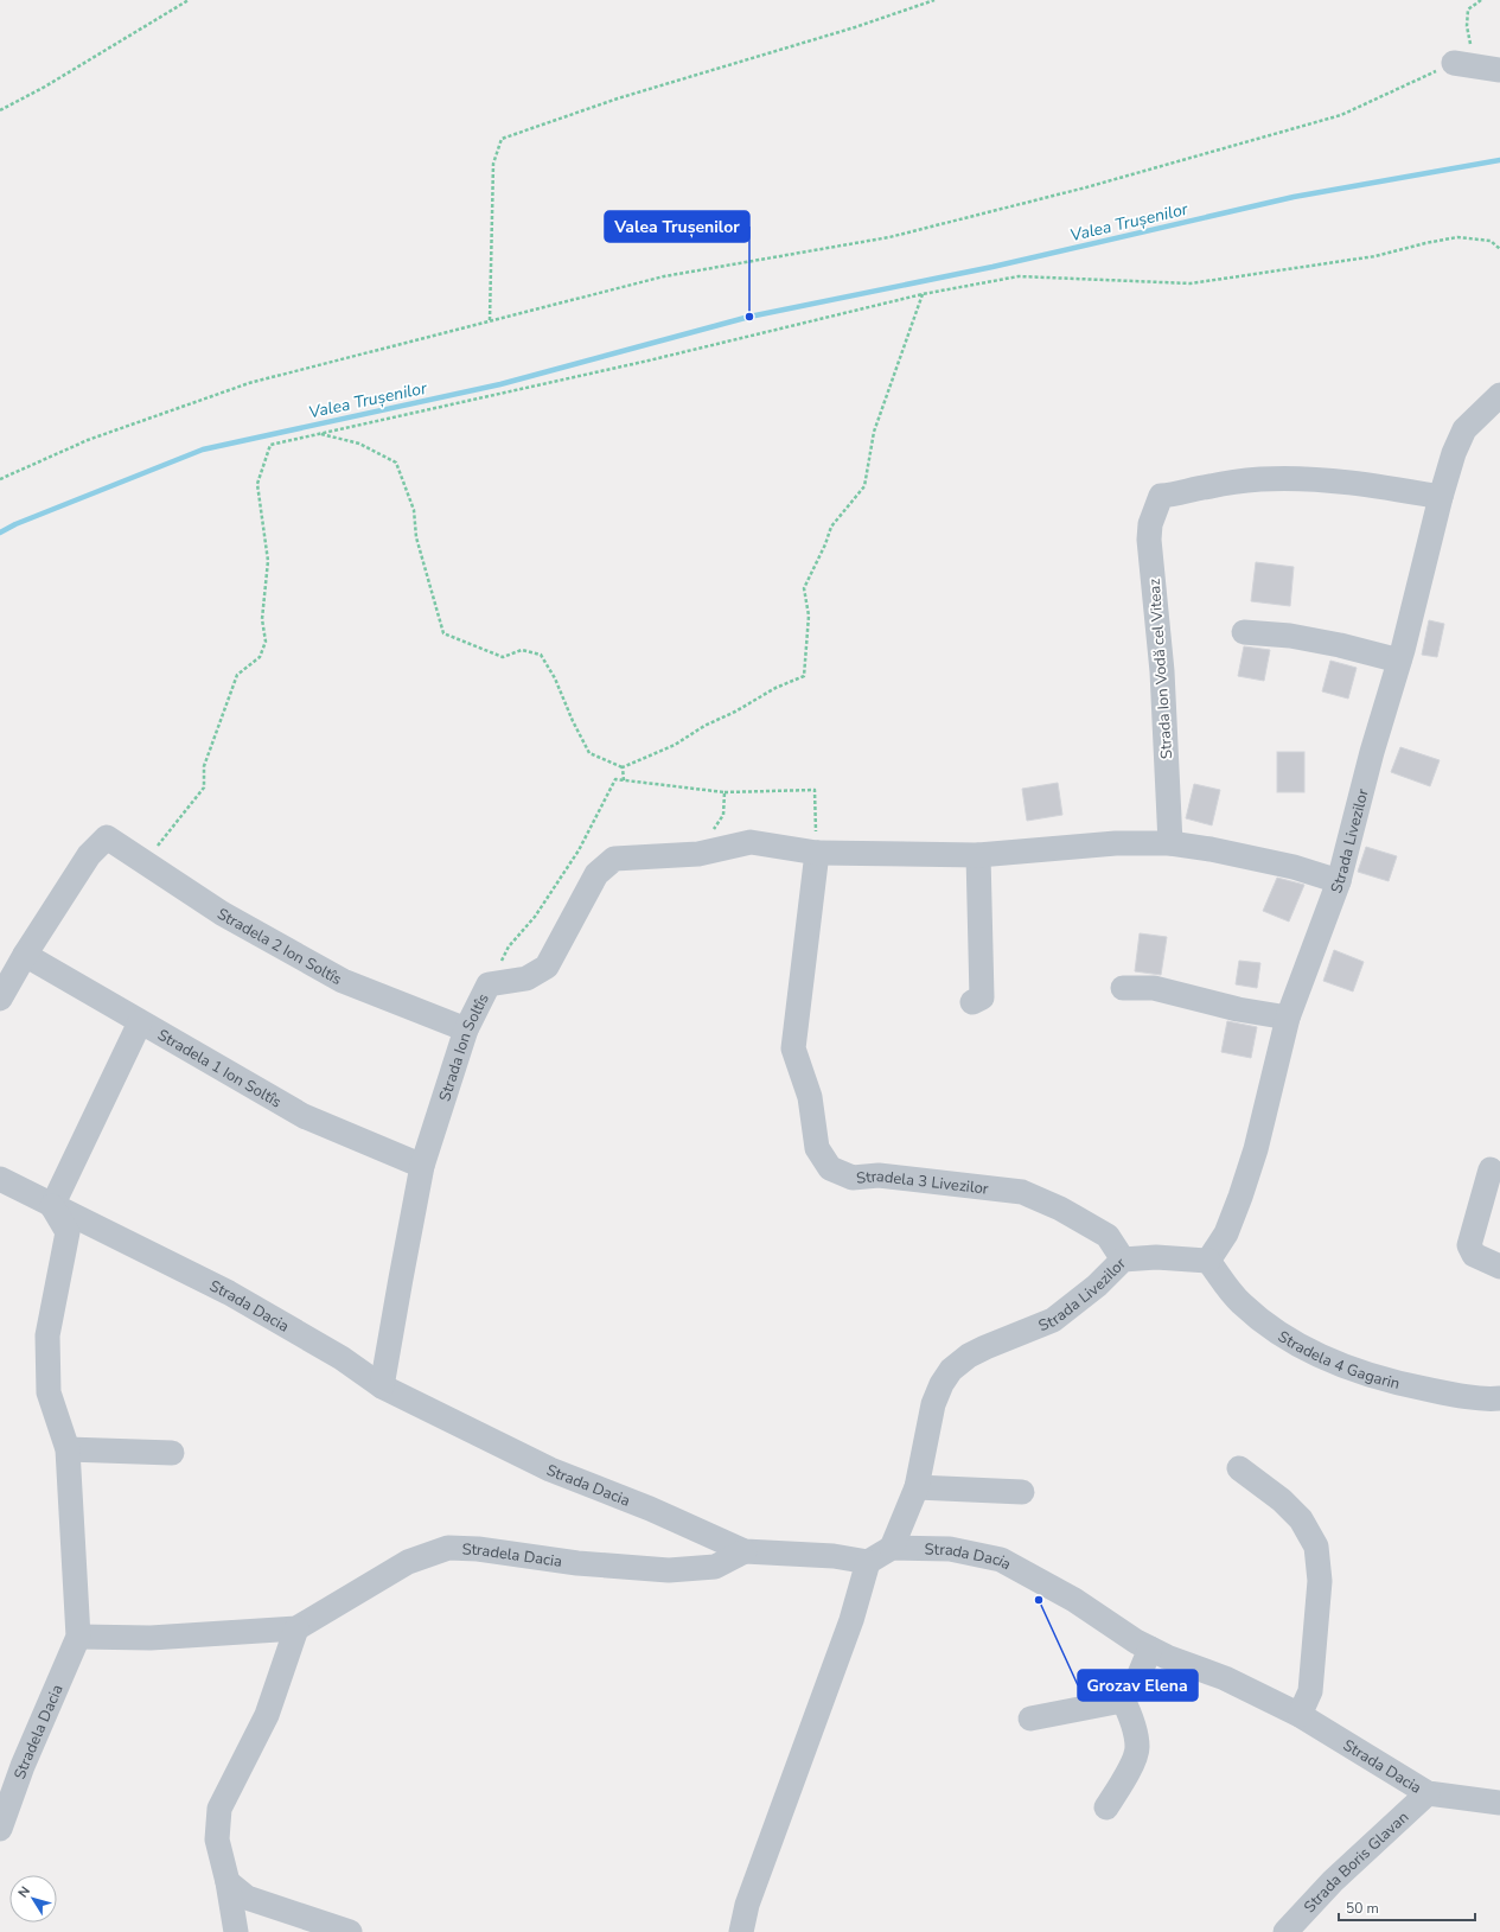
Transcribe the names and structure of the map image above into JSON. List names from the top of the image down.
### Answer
{
  "streets": {
    "street": [
      "Strada Ion Vodă cel Viteaz",
      "Strada Livezilor",
      "Stradela 2 Ion Soltîs",
      "Strada Ion Soltîs",
      "Stradela 1 Ion Soltîs",
      "Stradela 3 Livezilor",
      "Strada Dacia",
      "Stradela 4 Gagarin",
      "Stradela Dacia",
      "Strada Boris Glavan"
    ]
  },
  "crossings": [
    ["Strada Ion Vodă cel Viteaz", "Strada Livezilor"],
    ["Strada Livezilor", "Stradela 3 Livezilor"],
    ["Strada Livezilor", "Strada Dacia"],
    ["Strada Livezilor", "Stradela 4 Gagarin"],
    ["Stradela 2 Ion Soltîs", "Strada Ion Soltîs"],
    ["Stradela 2 Ion Soltîs", "Stradela 1 Ion Soltîs"],
    ["Strada Ion Soltîs", "Stradela 1 Ion Soltîs"],
    ["Strada Ion Soltîs", "Stradela 3 Livezilor"],
    ["Strada Ion Soltîs", "Strada Dacia"],
    ["Strada Dacia", "Stradela Dacia"],
    ["Strada Dacia", "Strada Boris Glavan"]
  ],
  "water": ["Valea Trușenilor"],
  "places": ["Valea Trușenilor", "Grozav Elena"],
  "scale_bar": "50 m",
  "north": "top left"
}
